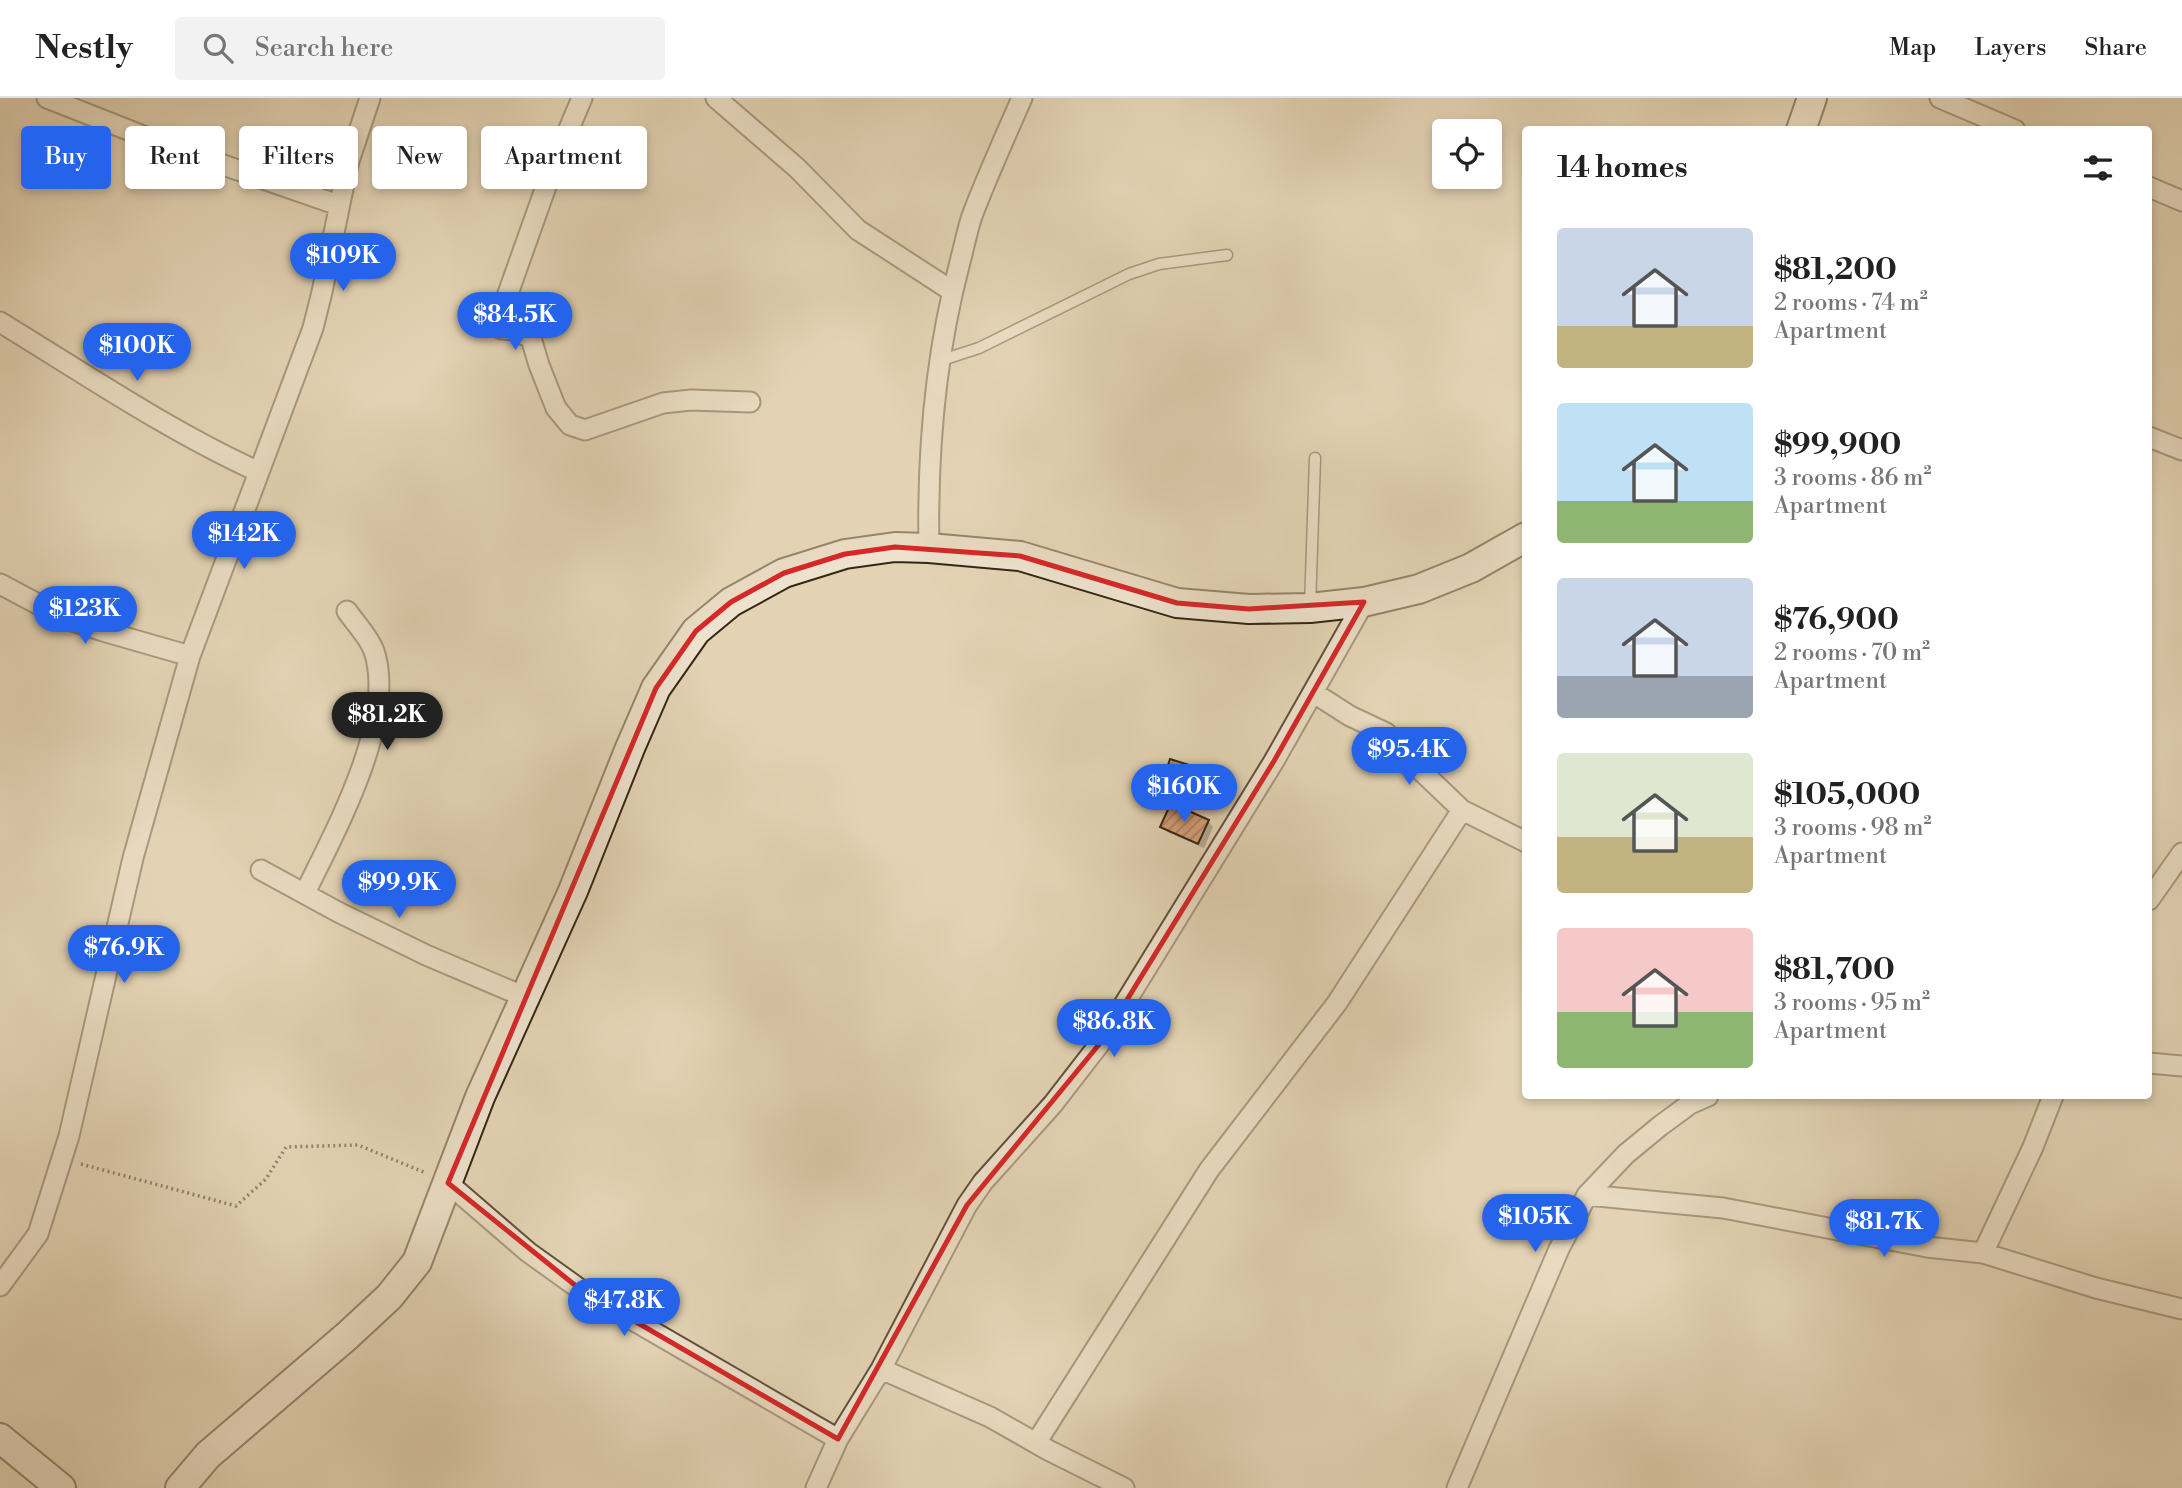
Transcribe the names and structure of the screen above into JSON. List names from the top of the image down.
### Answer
{
  "page": {
    "header": "Nestly",
    "search": "Search here",
    "nav": ["Map", "Layers", "Share"],
    "chip": [
      "Buy",
      "Rent",
      "Filters",
      "New",
      "Apartment"
    ],
    "heading": "14 homes",
    "list": [
      {
        "name": "$81,200",
        "note": "2 rooms · 74 m² · Apartment"
      },
      {
        "name": "$99,900",
        "note": "3 rooms · 86 m² · Apartment"
      },
      {
        "name": "$76,900",
        "note": "2 rooms · 70 m² · Apartment"
      },
      {
        "name": "$105,000",
        "note": "3 rooms · 98 m² · Apartment"
      },
      {
        "name": "$81,700",
        "note": "3 rooms · 95 m² · Apartment"
      }
    ],
    "price": [
      "$109K",
      "$84.5K",
      "$100K",
      "$142K",
      "$123K",
      "$81.2K",
      "$95.4K",
      "$160K",
      "$99.9K",
      "$76.9K",
      "$86.8K",
      "$105K",
      "$81.7K",
      "$47.8K"
    ]
  }
}
